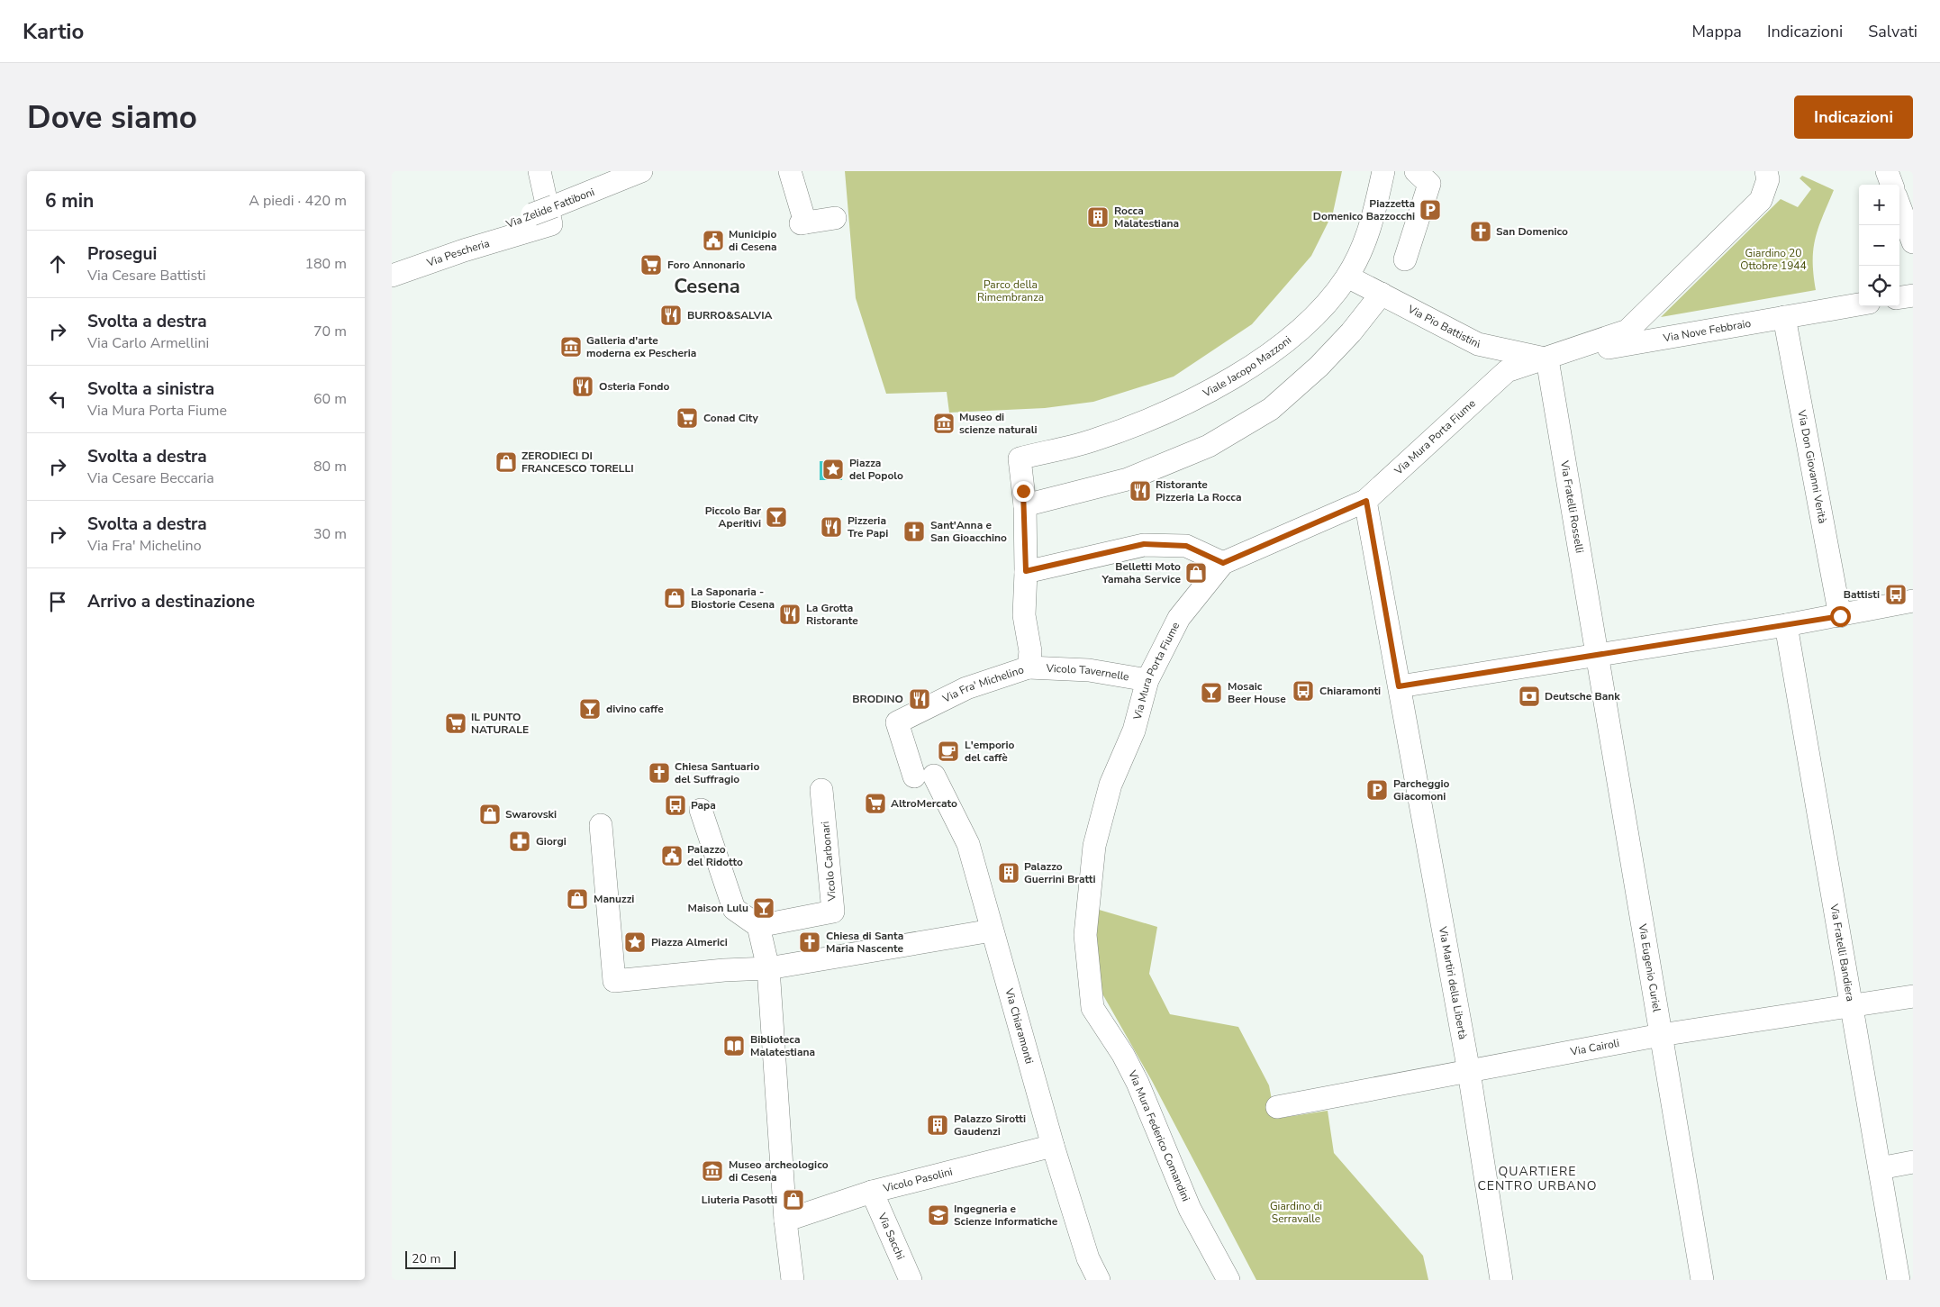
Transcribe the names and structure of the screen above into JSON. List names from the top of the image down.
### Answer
{
  "streets": {
    "street": [
      "Via Zelide Fattiboni",
      "Via Pescheria",
      "Via Pio Battistini",
      "Via Nove Febbraio",
      "Viale Jacopo Mazzoni",
      "Via Mura Porta Fiume",
      "Via Don Giovanni Verità",
      "Via Fratelli Rosselli",
      "Vicolo Tavernelle",
      "Via Fra' Michelino",
      "Vicolo Carbonari",
      "Via Fratelli Bandiera",
      "Via Eugenio Curiel",
      "Via Martiri della Libertà",
      "Via Chiaramonti",
      "Via Cairoli",
      "Via Mura Federico Comandini",
      "Vicolo Pasolini",
      "Via Sacchi"
    ]
  },
  "crossings": [
    ["Via Zelide Fattiboni", "Via Pescheria"],
    ["Via Pio Battistini", "Via Nove Febbraio"],
    ["Via Pio Battistini", "Viale Jacopo Mazzoni"],
    ["Via Pio Battistini", "Via Mura Porta Fiume"],
    ["Via Pio Battistini", "Via Fratelli Rosselli"],
    ["Via Nove Febbraio", "Via Mura Porta Fiume"],
    ["Via Nove Febbraio", "Via Don Giovanni Verità"],
    ["Via Nove Febbraio", "Via Fratelli Rosselli"],
    ["Viale Jacopo Mazzoni", "Via Fra' Michelino"],
    ["Via Mura Porta Fiume", "Via Fratelli Rosselli"],
    ["Via Mura Porta Fiume", "Vicolo Tavernelle"],
    ["Via Mura Porta Fiume", "Via Martiri della Libertà"],
    ["Via Mura Porta Fiume", "Via Mura Federico Comandini"],
    ["Via Fratelli Rosselli", "Via Eugenio Curiel"],
    ["Vicolo Tavernelle", "Via Fra' Michelino"],
    ["Via Fra' Michelino", "Via Chiaramonti"],
    ["Via Fratelli Bandiera", "Via Cairoli"],
    ["Via Eugenio Curiel", "Via Cairoli"],
    ["Via Martiri della Libertà", "Via Cairoli"],
    ["Via Chiaramonti", "Vicolo Pasolini"],
    ["Vicolo Pasolini", "Via Sacchi"]
  ],
  "districts": ["Cesena", "QUARTIERE CENTRO URBANO"],
  "parks": ["Giardino 20 Ottobre 1944", "Parco della Rimembranza", "Giardino di Serravalle"],
  "places": {
    "parking": ["Piazzetta Domenico Bazzocchi", "Parcheggio Giacomoni"],
    "building": ["Rocca Malatestiana", "Palazzo Guerrini Bratti", "Palazzo Sirotti Gaudenzi"],
    "church": [
      "San Domenico",
      "Sant'Anna e San Gioacchino",
      "Chiesa Santuario del Suffragio",
      "Chiesa di Santa Maria Nascente"
    ],
    "public building": ["Municipio di Cesena", "Palazzo del Ridotto"],
    "supermarket": [
      "Foro Annonario",
      "Conad City",
      "IL PUNTO NATURALE",
      "AltroMercato"
    ],
    "restaurant": [
      "BURRO&SALVIA",
      "Osteria Fondo",
      "Ristorante Pizzeria La Rocca",
      "Pizzeria Tre Papi",
      "La Grotta Ristorante",
      "BRODINO"
    ],
    "museum": ["Galleria d'arte moderna ex Pescheria", "Museo di scienze naturali", "Museo archeologico di Cesena"],
    "shop": [
      "ZERODIECI DI FRANCESCO TORELLI",
      "Belletti Moto Yamaha Service",
      "La Saponaria - Biostorie Cesena",
      "Swarovski",
      "Manuzzi",
      "Liuteria Pasotti"
    ],
    "place": ["Piazza del Popolo", "Piazza Almerici"],
    "bar": [
      "Piccolo Bar Aperitivi",
      "Mosaic Beer House",
      "divino caffe",
      "Maison Lulu"
    ],
    "bus stop": ["Battisti", "Chiaramonti", "Papa"],
    "bank": ["Deutsche Bank"],
    "cafe": ["L'emporio del caffè"],
    "pharmacy": ["Giorgi"],
    "library": ["Biblioteca Malatestiana"],
    "school or university": ["Ingegneria e Scienze Informatiche"]
  },
  "scale_bar": "20 m",
  "page": {
    "header": "Kartio",
    "nav": ["Mappa", "Indicazioni", "Salvati"],
    "buttons": "Indicazioni",
    "title": "Dove siamo",
    "heading": ["6 min", "A piedi · 420 m"],
    "map_buttons": ["+", "−"],
    "list": [
      ["Prosegui", "Via Cesare Battisti", "180 m"],
      ["Svolta a destra", "Via Carlo Armellini", "70 m"],
      ["Svolta a sinistra", "Via Mura Porta Fiume", "60 m"],
      ["Svolta a destra", "Via Cesare Beccaria", "80 m"],
      ["Svolta a destra", "Via Fra' Michelino", "30 m"],
      "Arrivo a destinazione"
    ],
    "scale": "20 m"
  }
}
